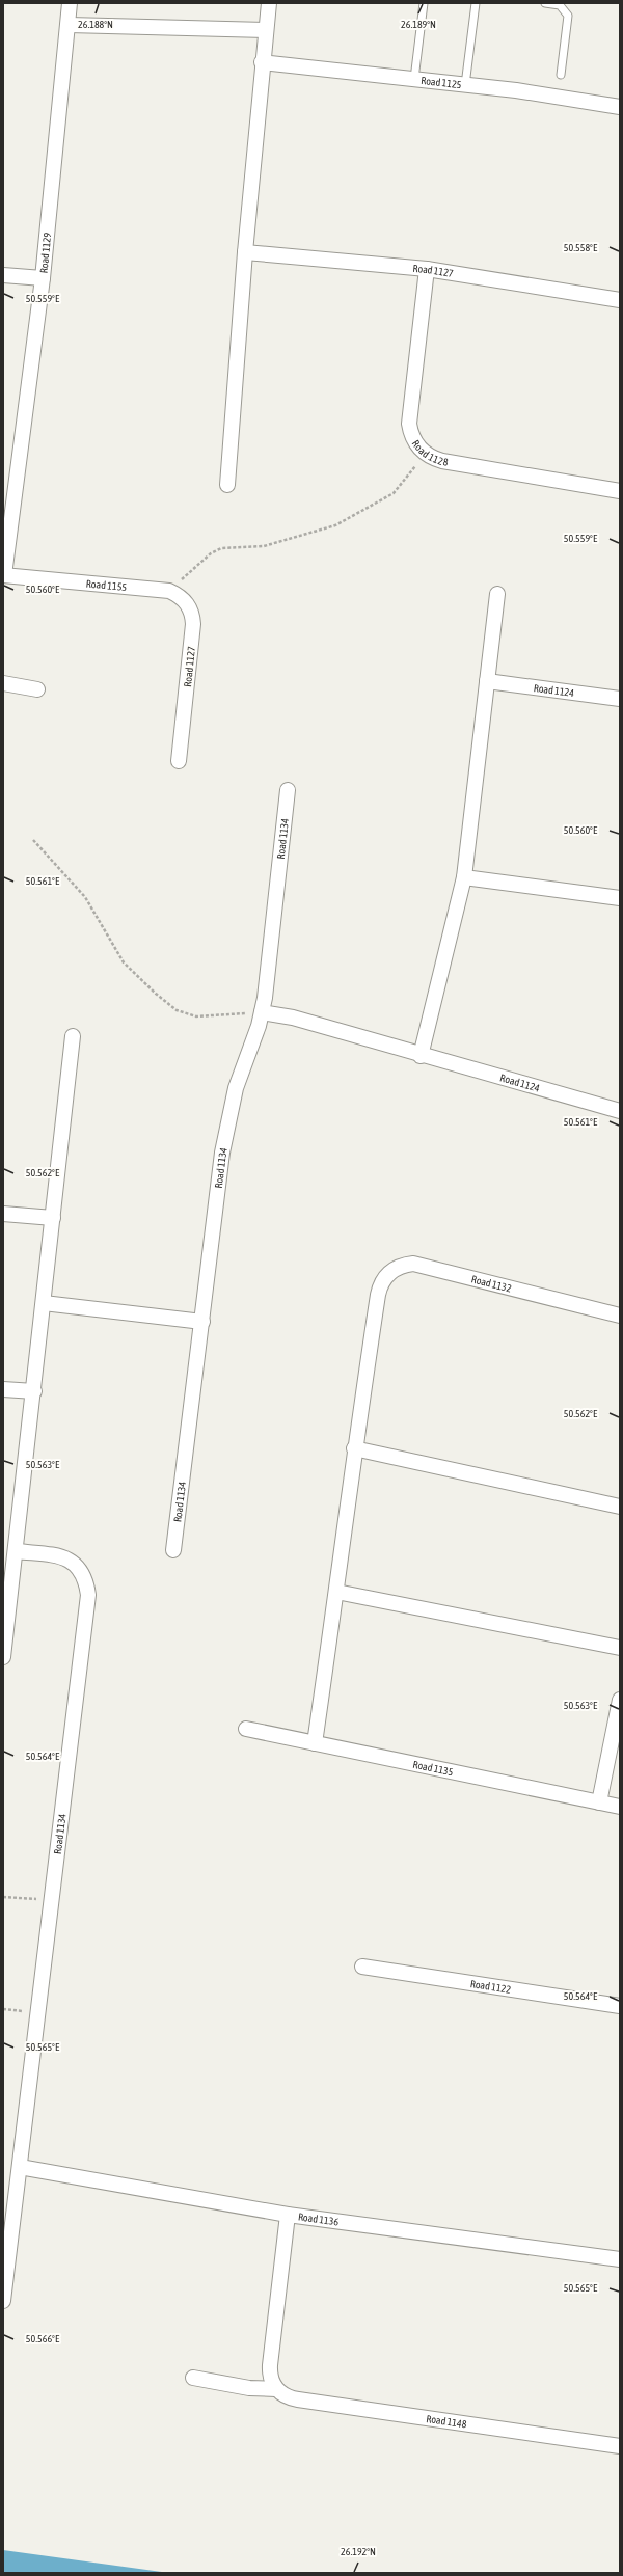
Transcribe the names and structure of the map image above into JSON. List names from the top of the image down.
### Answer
{
  "streets": {
    "street": [
      "Road 1125",
      "Road 1129",
      "Road 1127",
      "Road 1128",
      "Road 1155",
      "Road 1124",
      "Road 1134",
      "Road 1132",
      "Road 1135",
      "Road 1122",
      "Road 1136",
      "Road 1148"
    ]
  },
  "crossings": [
    ["Road 1129", "Road 1155"],
    ["Road 1127", "Road 1128"],
    ["Road 1127", "Road 1155"],
    ["Road 1124", "Road 1134"],
    ["Road 1134", "Road 1136"],
    ["Road 1132", "Road 1135"]
  ],
  "coordinates": [
    "26.188°N",
    "26.189°N",
    "50.558°E",
    "50.559°E",
    "50.560°E",
    "50.561°E",
    "50.562°E",
    "50.563°E",
    "50.564°E",
    "50.565°E",
    "50.566°E",
    "26.192°N"
  ]
}
